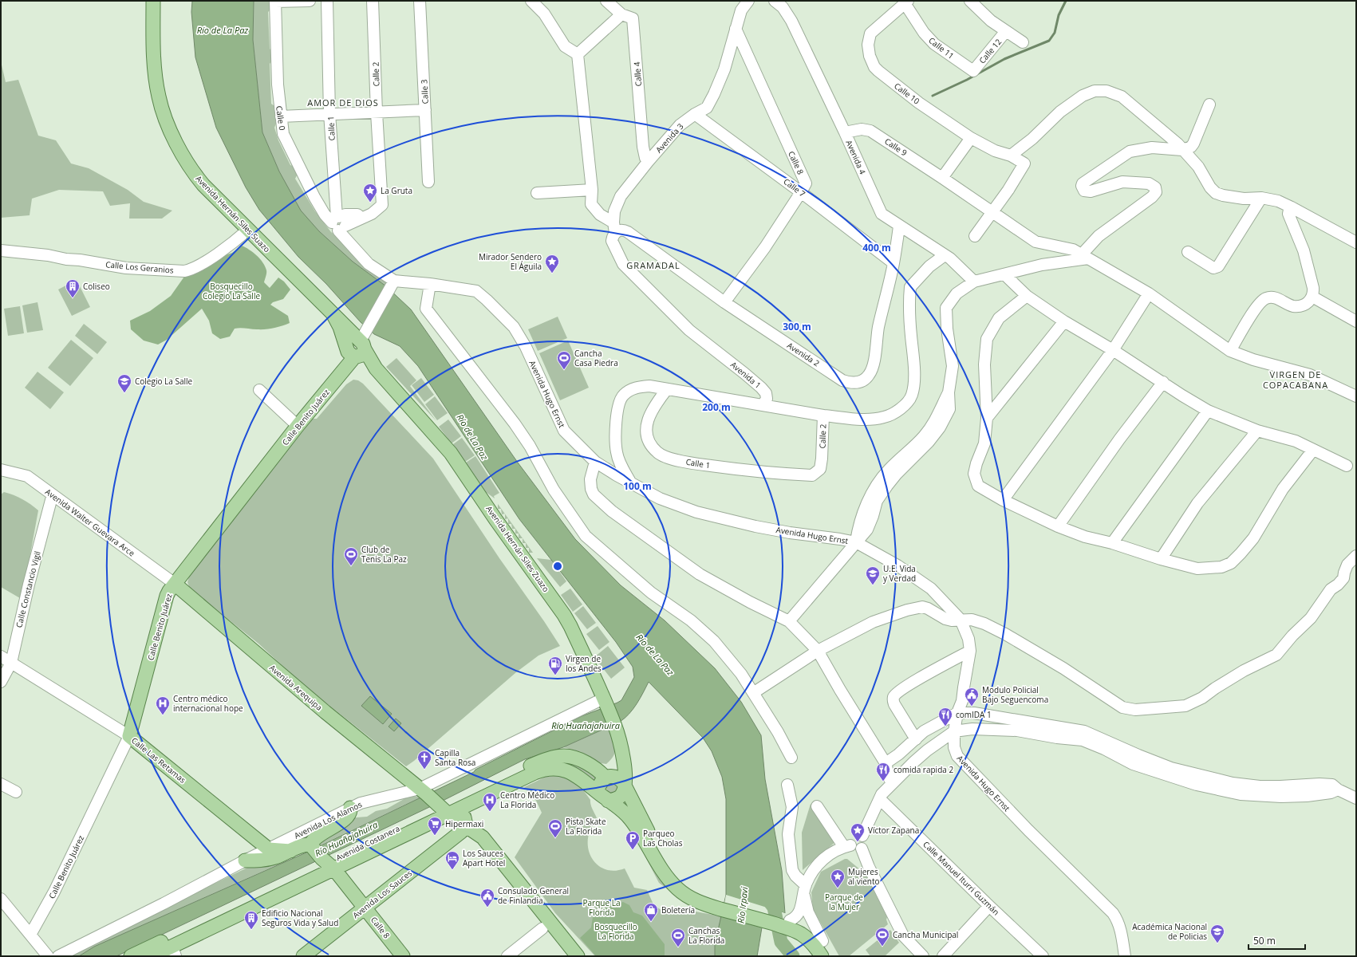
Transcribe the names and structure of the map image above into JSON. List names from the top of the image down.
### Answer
{
  "streets": {
    "main road": [
      "Calle 8",
      "Avenida Hernán Siles Suazo",
      "Calle Benito Juárez",
      "Avenida Hernán Siles Zuazo",
      "Avenida Arequipa",
      "Calle Las Retamas",
      "Avenida Costanera",
      "Avenida Los Sauces"
    ],
    "street": [
      "Calle 11",
      "Calle 12",
      "Calle 2",
      "Calle 4",
      "Calle 3",
      "Calle 10",
      "Calle 0",
      "Calle 1",
      "Avenida 3",
      "Calle 9",
      "Avenida 4",
      "Calle 7",
      "Calle Los Geranios",
      "Avenida 2",
      "Avenida 1",
      "Avenida Hugo Ernst",
      "Avenida Walter Guevara Arce",
      "Calle Constancio Vigil",
      "Avenida Los Alamos",
      "Calle Manuel Iturri Guzmán"
    ]
  },
  "crossings": [
    ["Calle 11", "Calle 12"],
    ["Calle 11", "Calle 10"],
    ["Calle 2", "Calle 0"],
    ["Calle 2", "Calle 1"],
    ["Calle 2", "Avenida 1"],
    ["Calle 4", "Avenida 3"],
    ["Calle 10", "Calle 9"],
    ["Calle 0", "Calle 1"],
    ["Calle 0", "Avenida Hugo Ernst"],
    ["Avenida 3", "Calle 8"],
    ["Avenida 3", "Calle 7"],
    ["Avenida 3", "Avenida 2"],
    ["Avenida 3", "Avenida 1"],
    ["Calle 9", "Avenida 4"],
    ["Avenida 4", "Avenida 2"],
    ["Calle 8", "Calle 7"],
    ["Calle 8", "Avenida 2"],
    ["Calle 8", "Avenida Costanera"],
    ["Calle 8", "Avenida Los Sauces"],
    ["Calle 7", "Avenida 2"],
    ["Avenida Hernán Siles Suazo", "Calle Los Geranios"],
    ["Avenida Hernán Siles Suazo", "Calle Benito Juárez"],
    ["Avenida Hernán Siles Suazo", "Avenida Hernán Siles Zuazo"],
    ["Avenida 2", "Avenida 1"],
    ["Calle Benito Juárez", "Avenida Walter Guevara Arce"],
    ["Calle Benito Juárez", "Avenida Hernán Siles Zuazo"],
    ["Calle Benito Juárez", "Avenida Arequipa"],
    ["Calle Benito Juárez", "Calle Las Retamas"],
    ["Avenida Walter Guevara Arce", "Calle Constancio Vigil"],
    ["Avenida Walter Guevara Arce", "Avenida Arequipa"],
    ["Avenida Hernán Siles Zuazo", "Avenida Los Alamos"],
    ["Avenida Hernán Siles Zuazo", "Avenida Costanera"],
    ["Calle Constancio Vigil", "Calle Las Retamas"],
    ["Avenida Arequipa", "Avenida Los Alamos"],
    ["Avenida Arequipa", "Avenida Costanera"],
    ["Avenida Arequipa", "Avenida Los Sauces"],
    ["Calle Las Retamas", "Avenida Los Alamos"],
    ["Avenida Los Alamos", "Avenida Costanera"]
  ],
  "districts": ["AMOR DE DIOS", "GRAMADAL", "VIRGEN DE COPACABANA"],
  "water": ["Río de La Paz", "Río Huañajahuira", "Río Irpavi"],
  "parks": [
    "Bosquecillo Colegio La Salle",
    "Parque de la Mujer",
    "Parque La Florida",
    "Bosquecillo La Florida"
  ],
  "places": {
    "place": [
      "La Gruta",
      "Mirador Sendero El Águila",
      "Víctor Zapana",
      "Mujeres al viento"
    ],
    "building": ["Coliseo", "Edificio Nacional Seguros Vida y Salud"],
    "sports": [
      "Cancha Casa Piedra",
      "Club de Tenis La Paz",
      "Pista Skate La Florida",
      "Cancha Municipal",
      "Canchas La Florida"
    ],
    "school or university": ["Colegio La Salle", "U.E. Vida y Verdad", "Académica Nacional de Policias"],
    "fuel station": ["Virgen de los Andes"],
    "public building": ["Modulo Policial Bajo Seguencoma", "Consulado General de Finlandia"],
    "hospital": ["Centro médico internacional hope", "Centro Médico La Florida"],
    "restaurant": ["comIDA 1", "comida rapida 2"],
    "church": ["Capilla Santa Rosa"],
    "supermarket": ["Hipermaxi"],
    "parking": ["Parqueo Las Cholas"],
    "hotel": ["Los Sauces Apart Hotel"],
    "shop": ["Boletería"]
  },
  "scale_bar": "50 m",
  "rings": [
    "400 m",
    "300 m",
    "200 m",
    "100 m"
  ]
}
